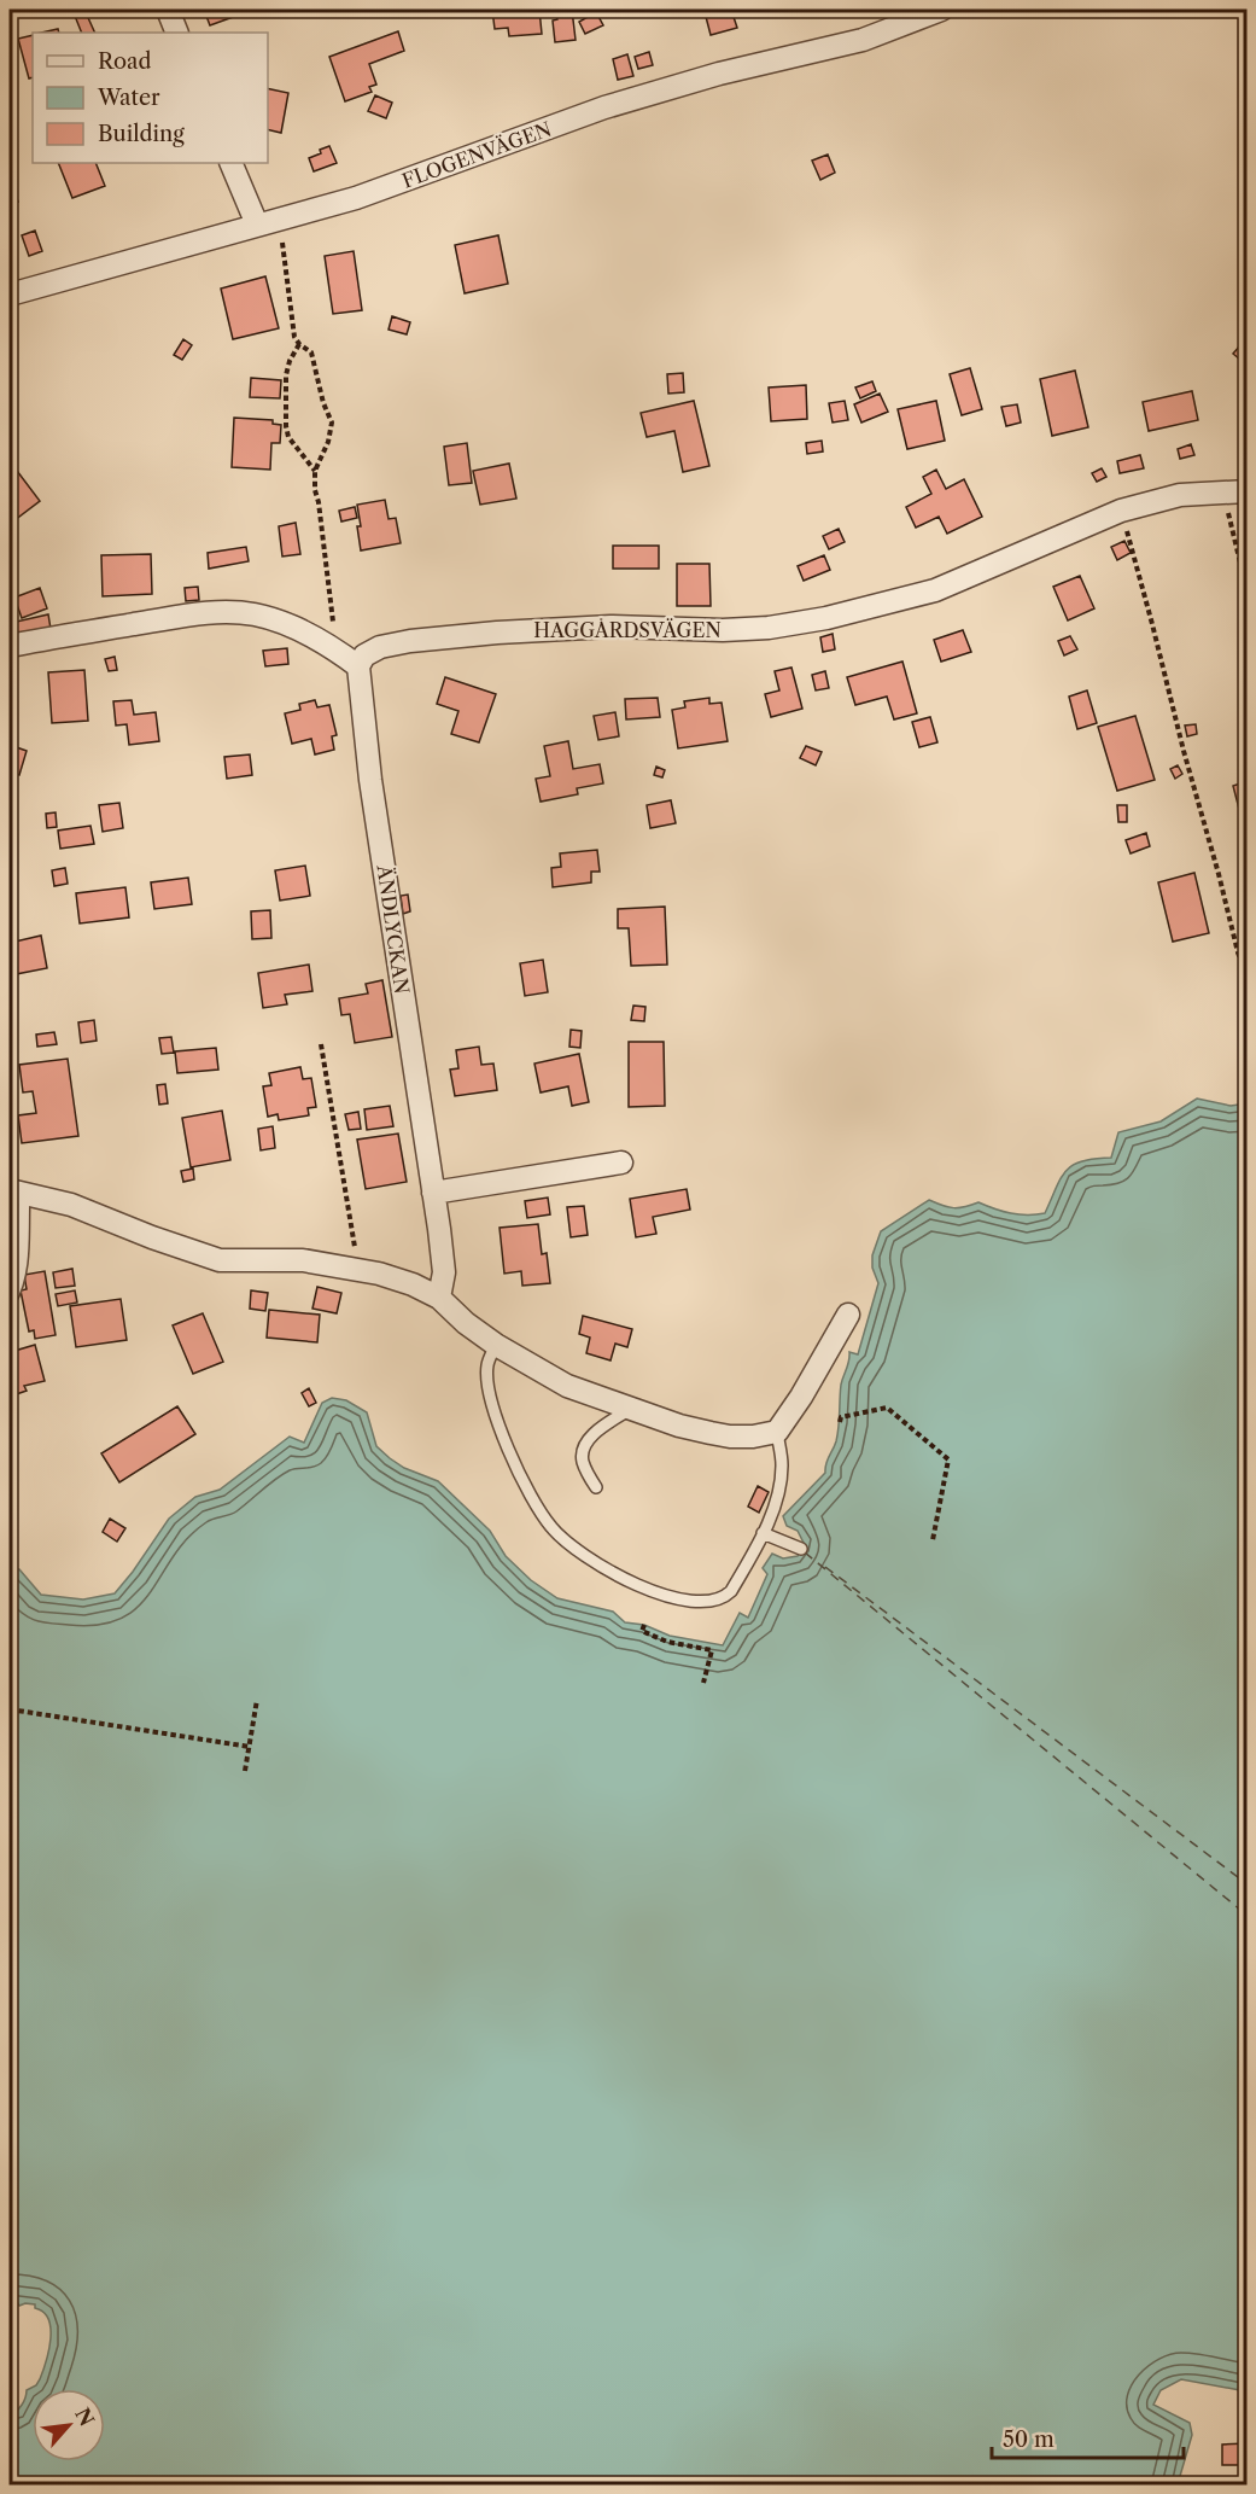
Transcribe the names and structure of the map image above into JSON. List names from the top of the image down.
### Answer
{
  "streets": {
    "street": ["FLOGENVÄGEN", "HAGGÅRDSVÄGEN", "ÄNDLYCKAN"]
  },
  "crossings": [
    ["HAGGÅRDSVÄGEN", "ÄNDLYCKAN"]
  ],
  "legend": ["Road", "Water", "Building"],
  "scale_bar": "50 m",
  "north": "top right"
}
